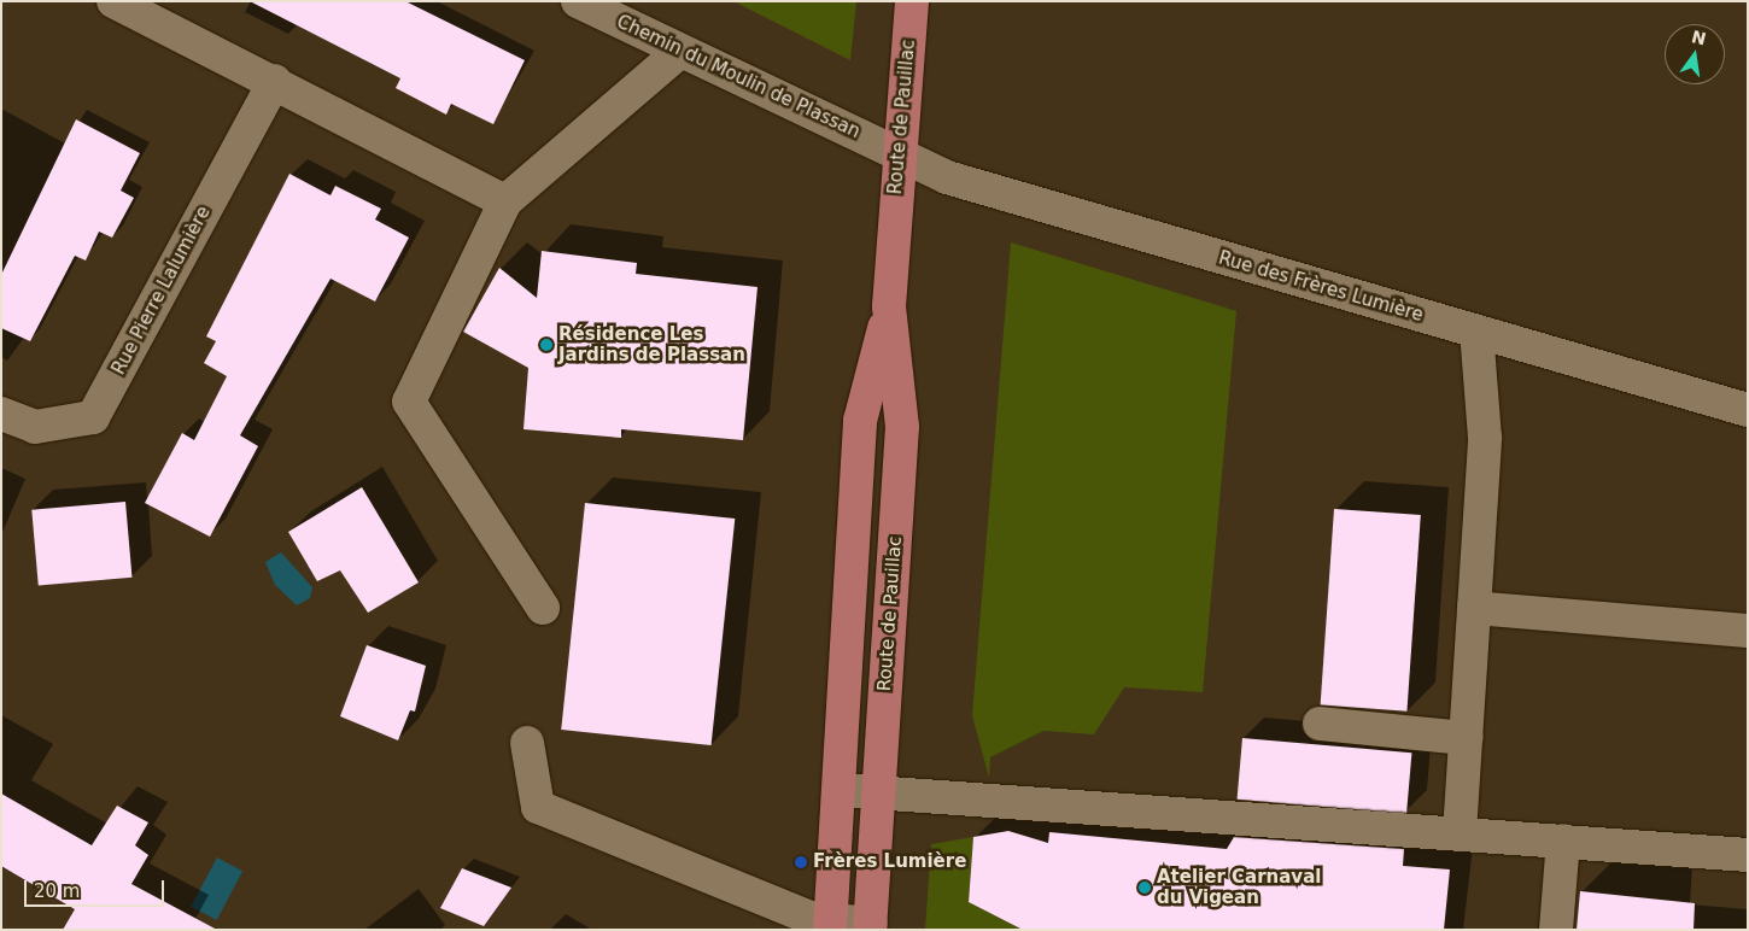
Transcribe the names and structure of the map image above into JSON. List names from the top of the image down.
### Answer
{
  "streets": {
    "main road": ["Route de Pauillac"],
    "street": ["Chemin du Moulin de Plassan", "Rue des Frères Lumière", "Rue Pierre Lalumière"]
  },
  "crossings": [
    ["Chemin du Moulin de Plassan", "Route de Pauillac"],
    ["Chemin du Moulin de Plassan", "Rue des Frères Lumière"],
    ["Route de Pauillac", "Rue des Frères Lumière"]
  ],
  "places": ["Résidence Les Jardins de Plassan", "Frères Lumière", "Atelier Carnaval du Vigean"],
  "scale_bar": "20 m",
  "north": "top"
}
